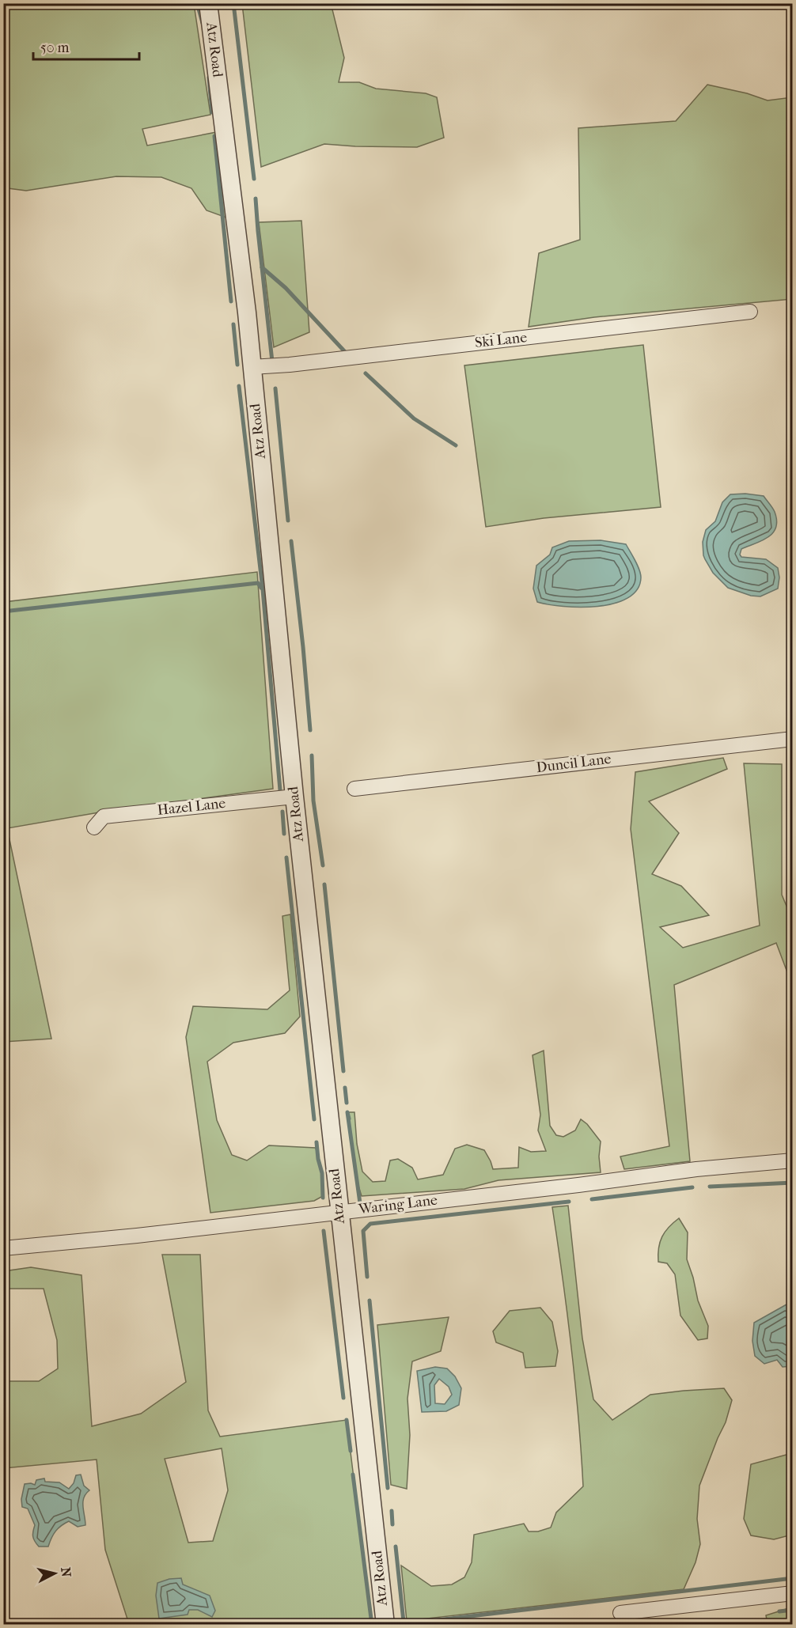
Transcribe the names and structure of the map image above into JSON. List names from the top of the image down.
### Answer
{
  "streets": {
    "street": [
      "Atz Road",
      "Ski Lane",
      "Duncil Lane",
      "Hazel Lane",
      "Waring Lane"
    ]
  },
  "crossings": [
    ["Atz Road", "Ski Lane"],
    ["Atz Road", "Hazel Lane"],
    ["Atz Road", "Waring Lane"]
  ],
  "scale_bar": "50 m",
  "north": "right"
}
